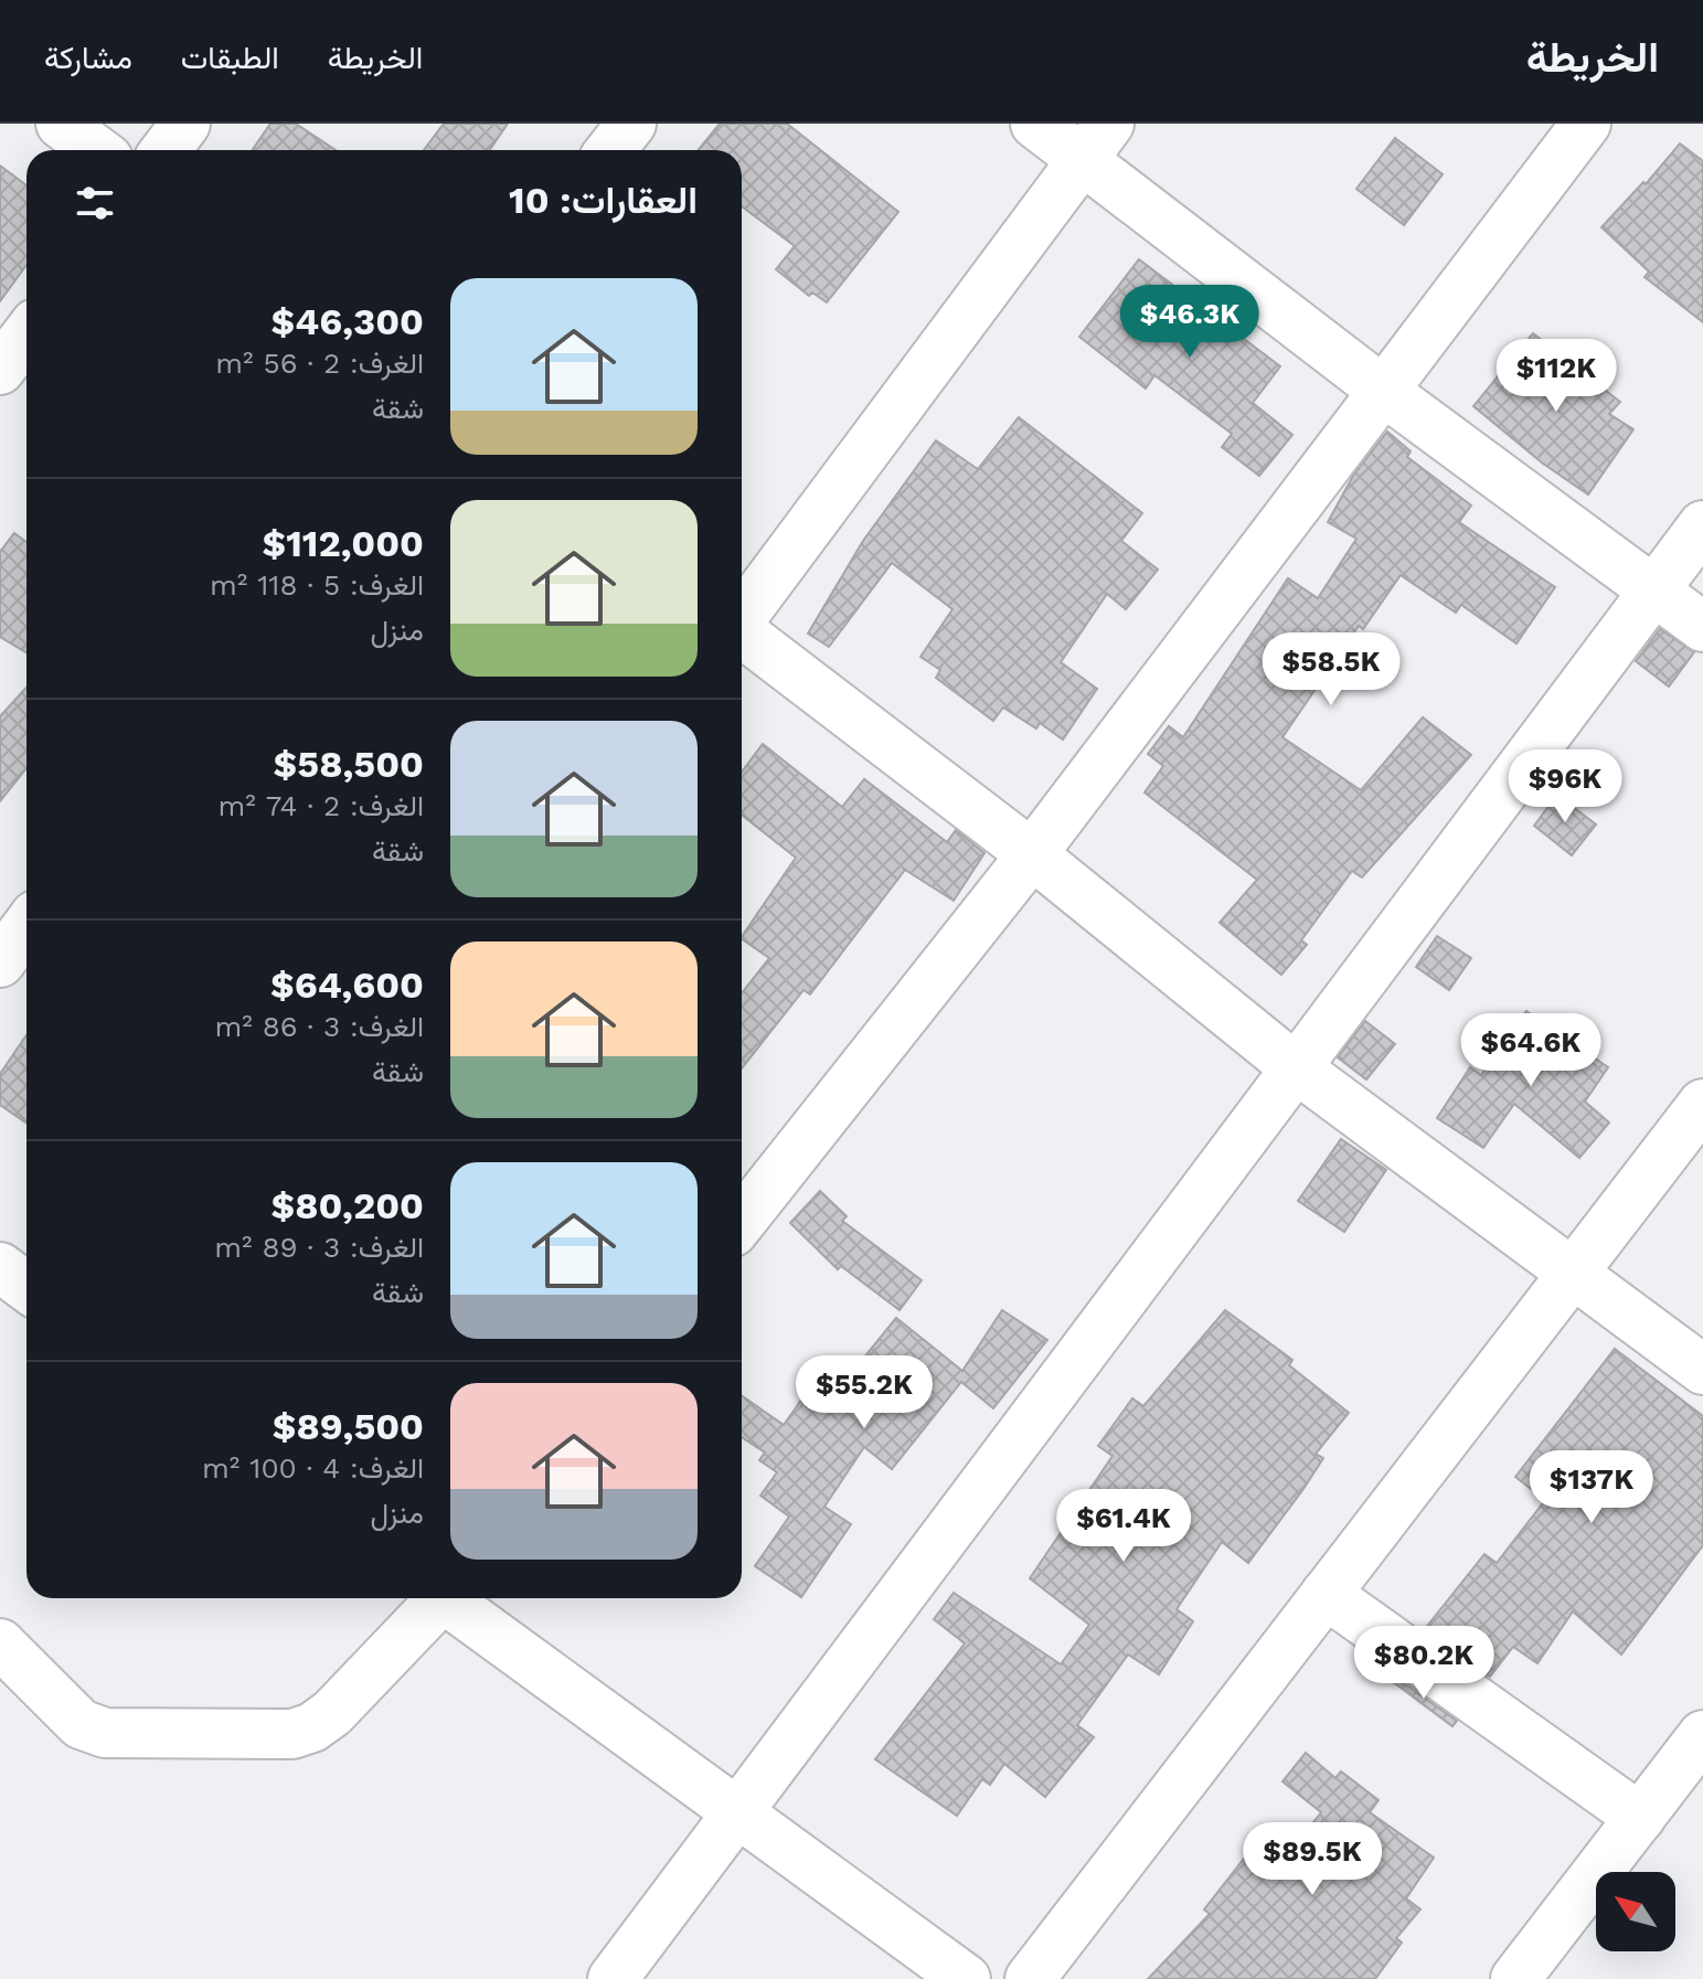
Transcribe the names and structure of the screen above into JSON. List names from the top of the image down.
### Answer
{
  "north": "top left",
  "page": {
    "header": "الخريطة",
    "nav": ["الخريطة", "الطبقات", "مشاركة"],
    "heading": "العقارات: 10",
    "list": [
      {
        "name": "$46,300",
        "note": "الغرف: 2 · 56 m² · شقة"
      },
      {
        "name": "$112,000",
        "note": "الغرف: 5 · 118 m² · منزل"
      },
      {
        "name": "$58,500",
        "note": "الغرف: 2 · 74 m² · شقة"
      },
      {
        "name": "$64,600",
        "note": "الغرف: 3 · 86 m² · شقة"
      },
      {
        "name": "$80,200",
        "note": "الغرف: 3 · 89 m² · شقة"
      },
      {
        "name": "$89,500",
        "note": "الغرف: 4 · 100 m² · منزل"
      }
    ],
    "price": [
      "$46.3K",
      "$112K",
      "$58.5K",
      "$96K",
      "$64.6K",
      "$55.2K",
      "$137K",
      "$61.4K",
      "$80.2K",
      "$89.5K"
    ]
  }
}
